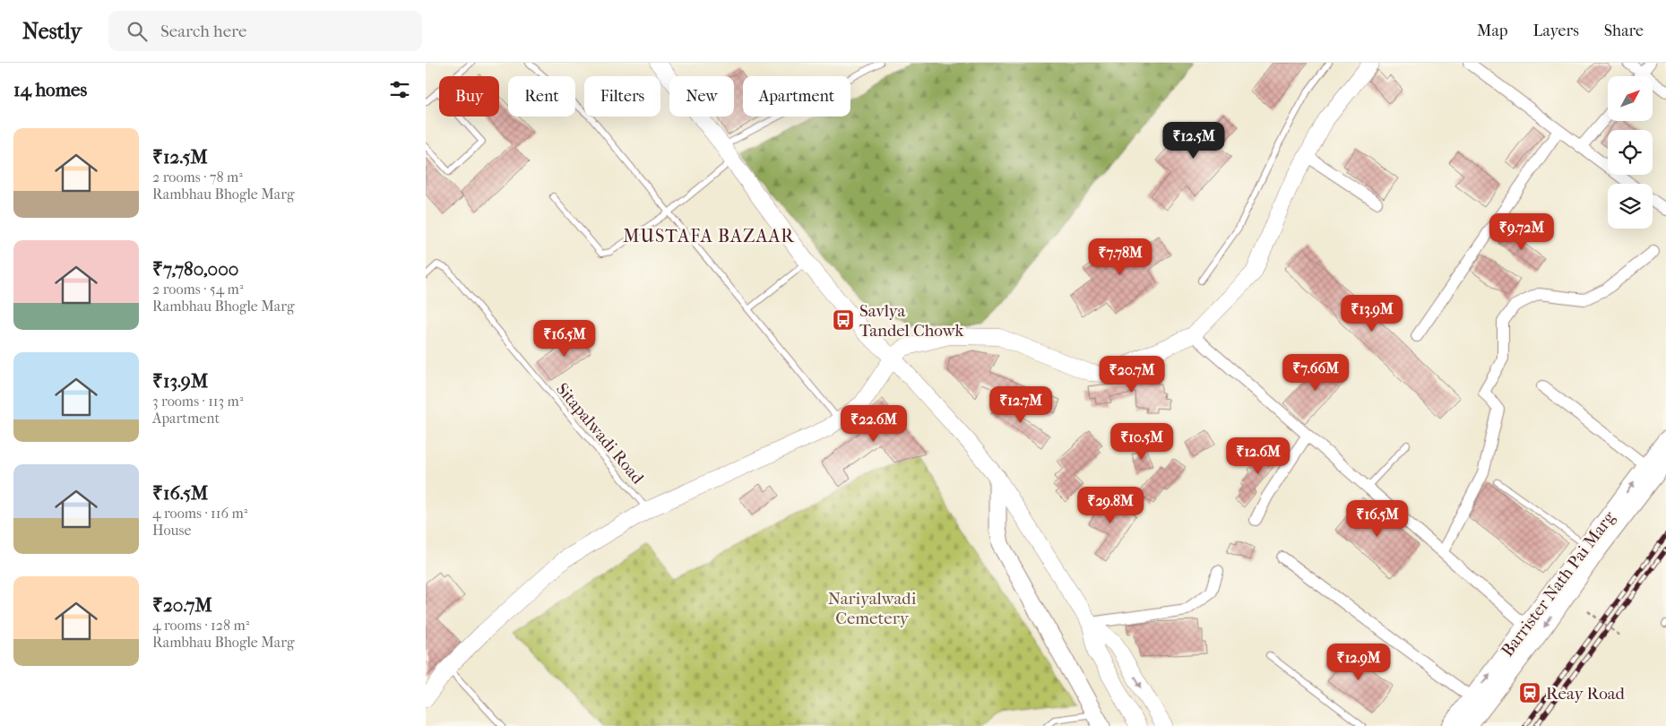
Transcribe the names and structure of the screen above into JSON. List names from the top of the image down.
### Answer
{
  "streets": {
    "main road": ["Barrister Nath Pai Marg"],
    "lane": ["Sitapalwadi Road"]
  },
  "districts": ["MUSTAFA BAZAAR"],
  "parks": ["Nariyalwadi Cemetery"],
  "places": {
    "bus stop": ["Savlya Tandel Chowk"],
    "station": ["Reay Road"]
  },
  "north": "top right",
  "page": {
    "header": "Nestly",
    "search": "Search here",
    "nav": ["Map", "Layers", "Share"],
    "heading": "14 homes",
    "chip": [
      "Buy",
      "Rent",
      "Filters",
      "New",
      "Apartment"
    ],
    "list": [
      {
        "name": "₹12.5M",
        "note": "2 rooms · 78 m² · Rambhau Bhogle Marg"
      },
      {
        "name": "₹7,780,000",
        "note": "2 rooms · 54 m² · Rambhau Bhogle Marg"
      },
      {
        "name": "₹13.9M",
        "note": "3 rooms · 113 m² · Apartment"
      },
      {
        "name": "₹16.5M",
        "note": "4 rooms · 116 m² · House"
      },
      {
        "name": "₹20.7M",
        "note": "4 rooms · 128 m² · Rambhau Bhogle Marg"
      }
    ],
    "price": [
      "₹12.5M",
      "₹9.72M",
      "₹7.78M",
      "₹13.9M",
      "₹16.5M",
      "₹7.66M",
      "₹20.7M",
      "₹12.7M",
      "₹22.6M",
      "₹10.5M",
      "₹12.6M",
      "₹29.8M",
      "₹16.5M",
      "₹12.9M"
    ]
  }
}
